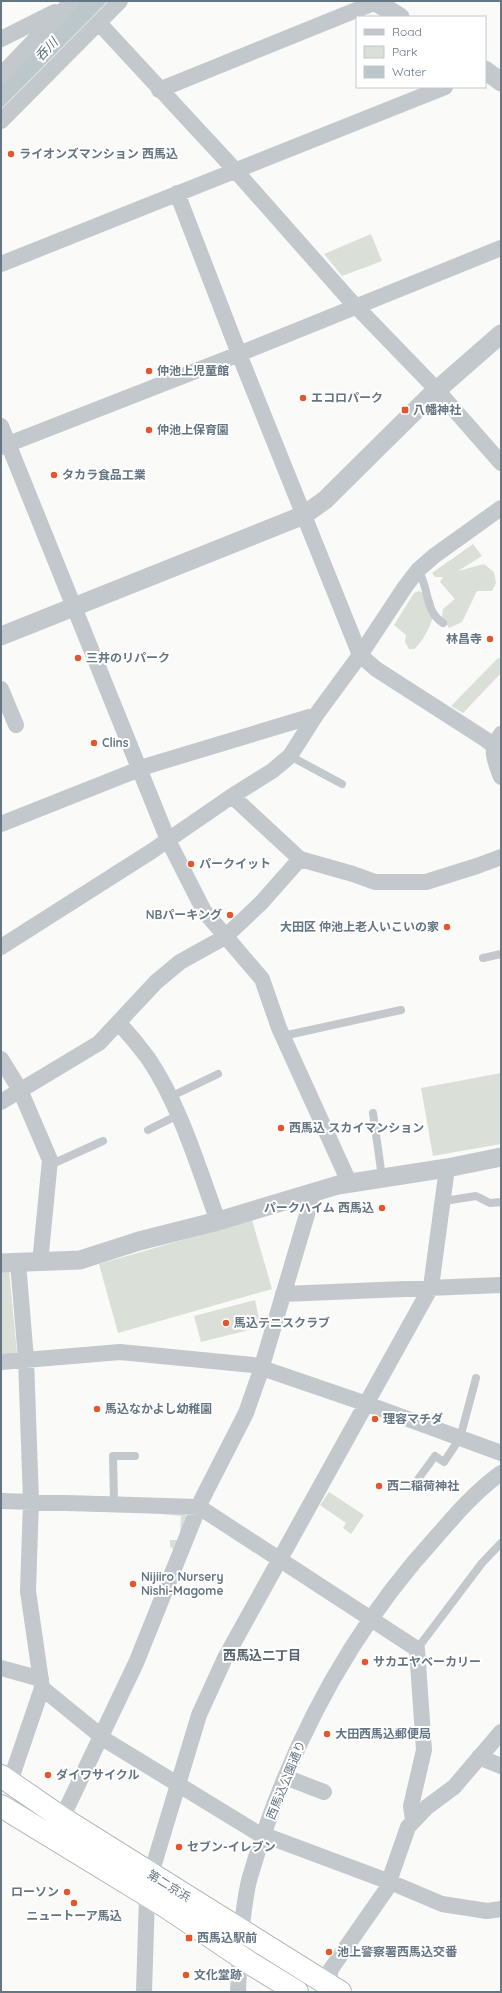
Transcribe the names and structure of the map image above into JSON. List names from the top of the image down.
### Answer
{
  "streets": {
    "highway": ["第二京浜"],
    "street": ["西馬込公園通り"]
  },
  "crossings": [
    ["西馬込公園通り", "第二京浜"]
  ],
  "districts": ["西馬込二丁目"],
  "water": ["呑川"],
  "places": {
    "other": [
      "ライオンズマンション 西馬込",
      "仲池上児童館",
      "エコロパーク",
      "仲池上保育園",
      "タカラ食品工業",
      "林昌寺",
      "三井のリパーク",
      "Clins",
      "パークイット",
      "NBパーキング",
      "大田区 仲池上老人いこいの家",
      "西馬込 スカイマンション",
      "パークハイム 西馬込",
      "馬込テニスクラブ",
      "馬込なかよし幼稚園",
      "理容マチダ",
      "西二稲荷神社",
      "Nijiiro Nursery Nishi-Magome",
      "サカエヤベーカリー",
      "大田西馬込郵便局",
      "ダイワサイクル",
      "セブン-イレブン",
      "ローソン",
      "ニュートーア馬込",
      "池上警察署西馬込交番",
      "文化堂跡"
    ],
    "transit": ["八幡神社", "西馬込駅前"]
  },
  "legend": ["Road", "Park", "Water"]
}
